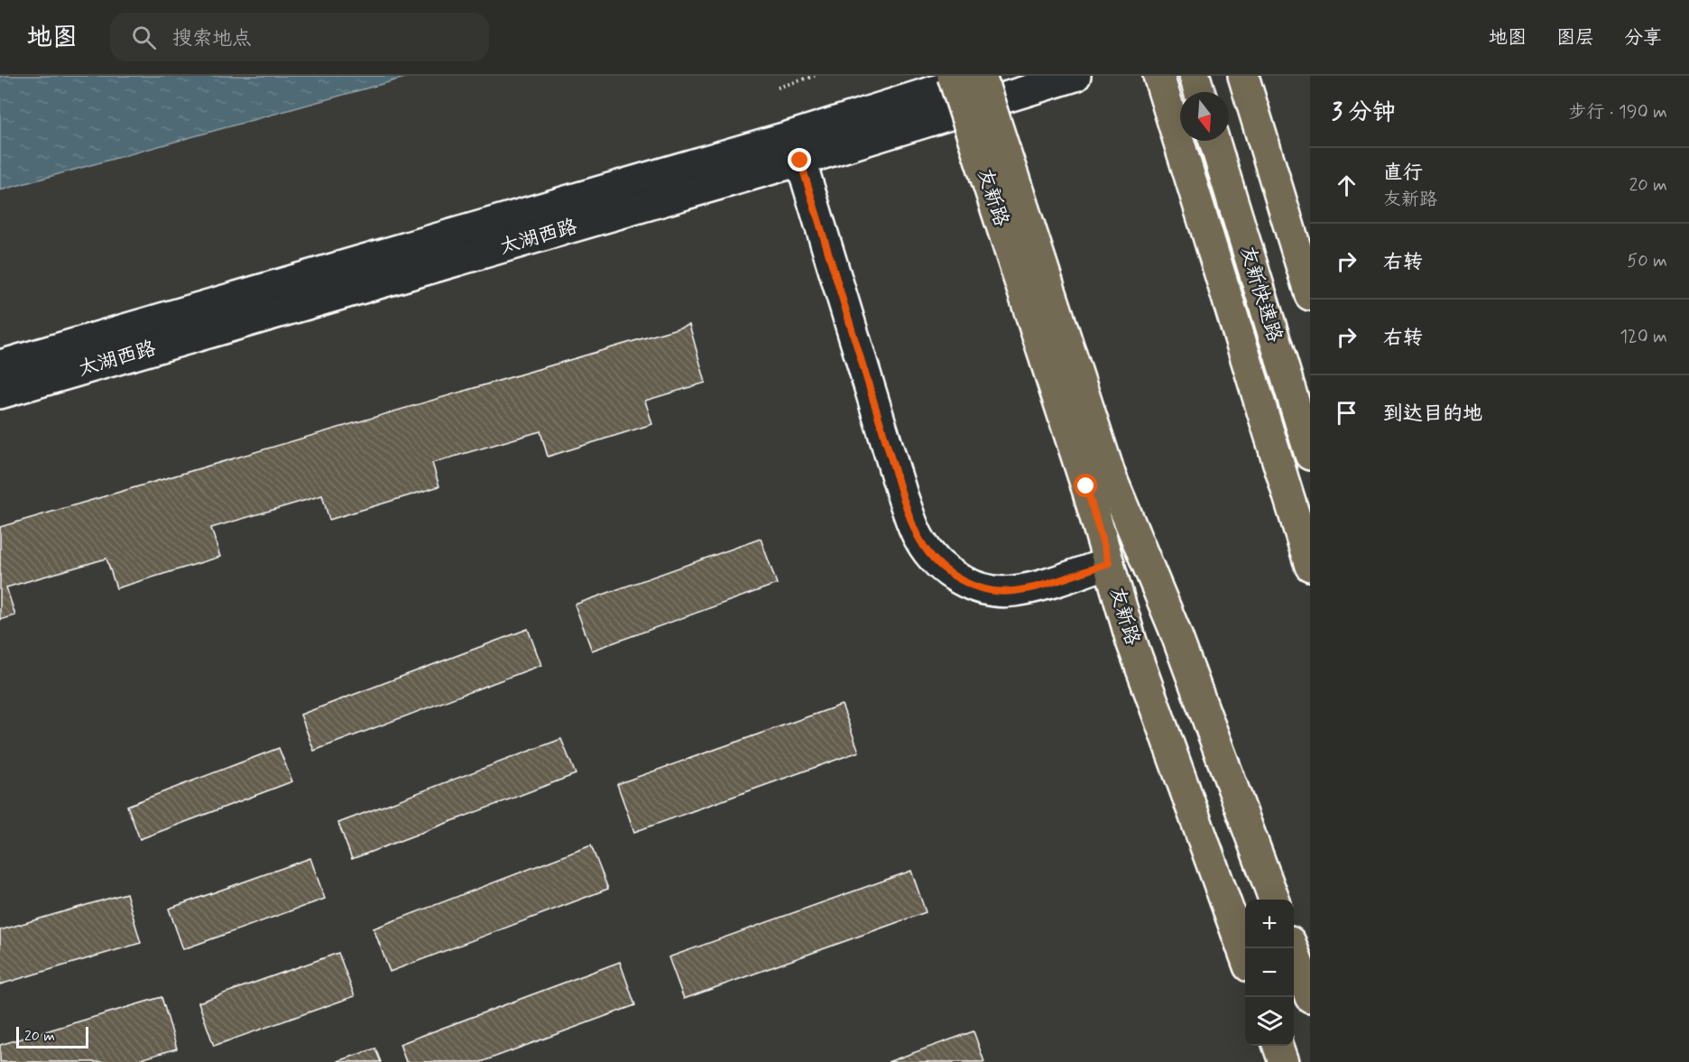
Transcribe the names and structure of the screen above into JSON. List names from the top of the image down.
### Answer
{
  "streets": {
    "main road": ["友新路", "太湖西路", "友新快速路"]
  },
  "crossings": [
    ["友新路", "太湖西路"]
  ],
  "scale_bar": "20 m",
  "north": "bottom",
  "page": {
    "header": "地图",
    "search": "搜索地点",
    "nav": ["地图", "图层", "分享"],
    "heading": ["3 分钟", "步行 · 190 m"],
    "list": [
      ["直行", "友新路", "20 m"],
      ["右转", "50 m"],
      ["右转", "120 m"],
      "到达目的地"
    ],
    "map_buttons": ["+", "−"],
    "scale": "20 m"
  }
}
